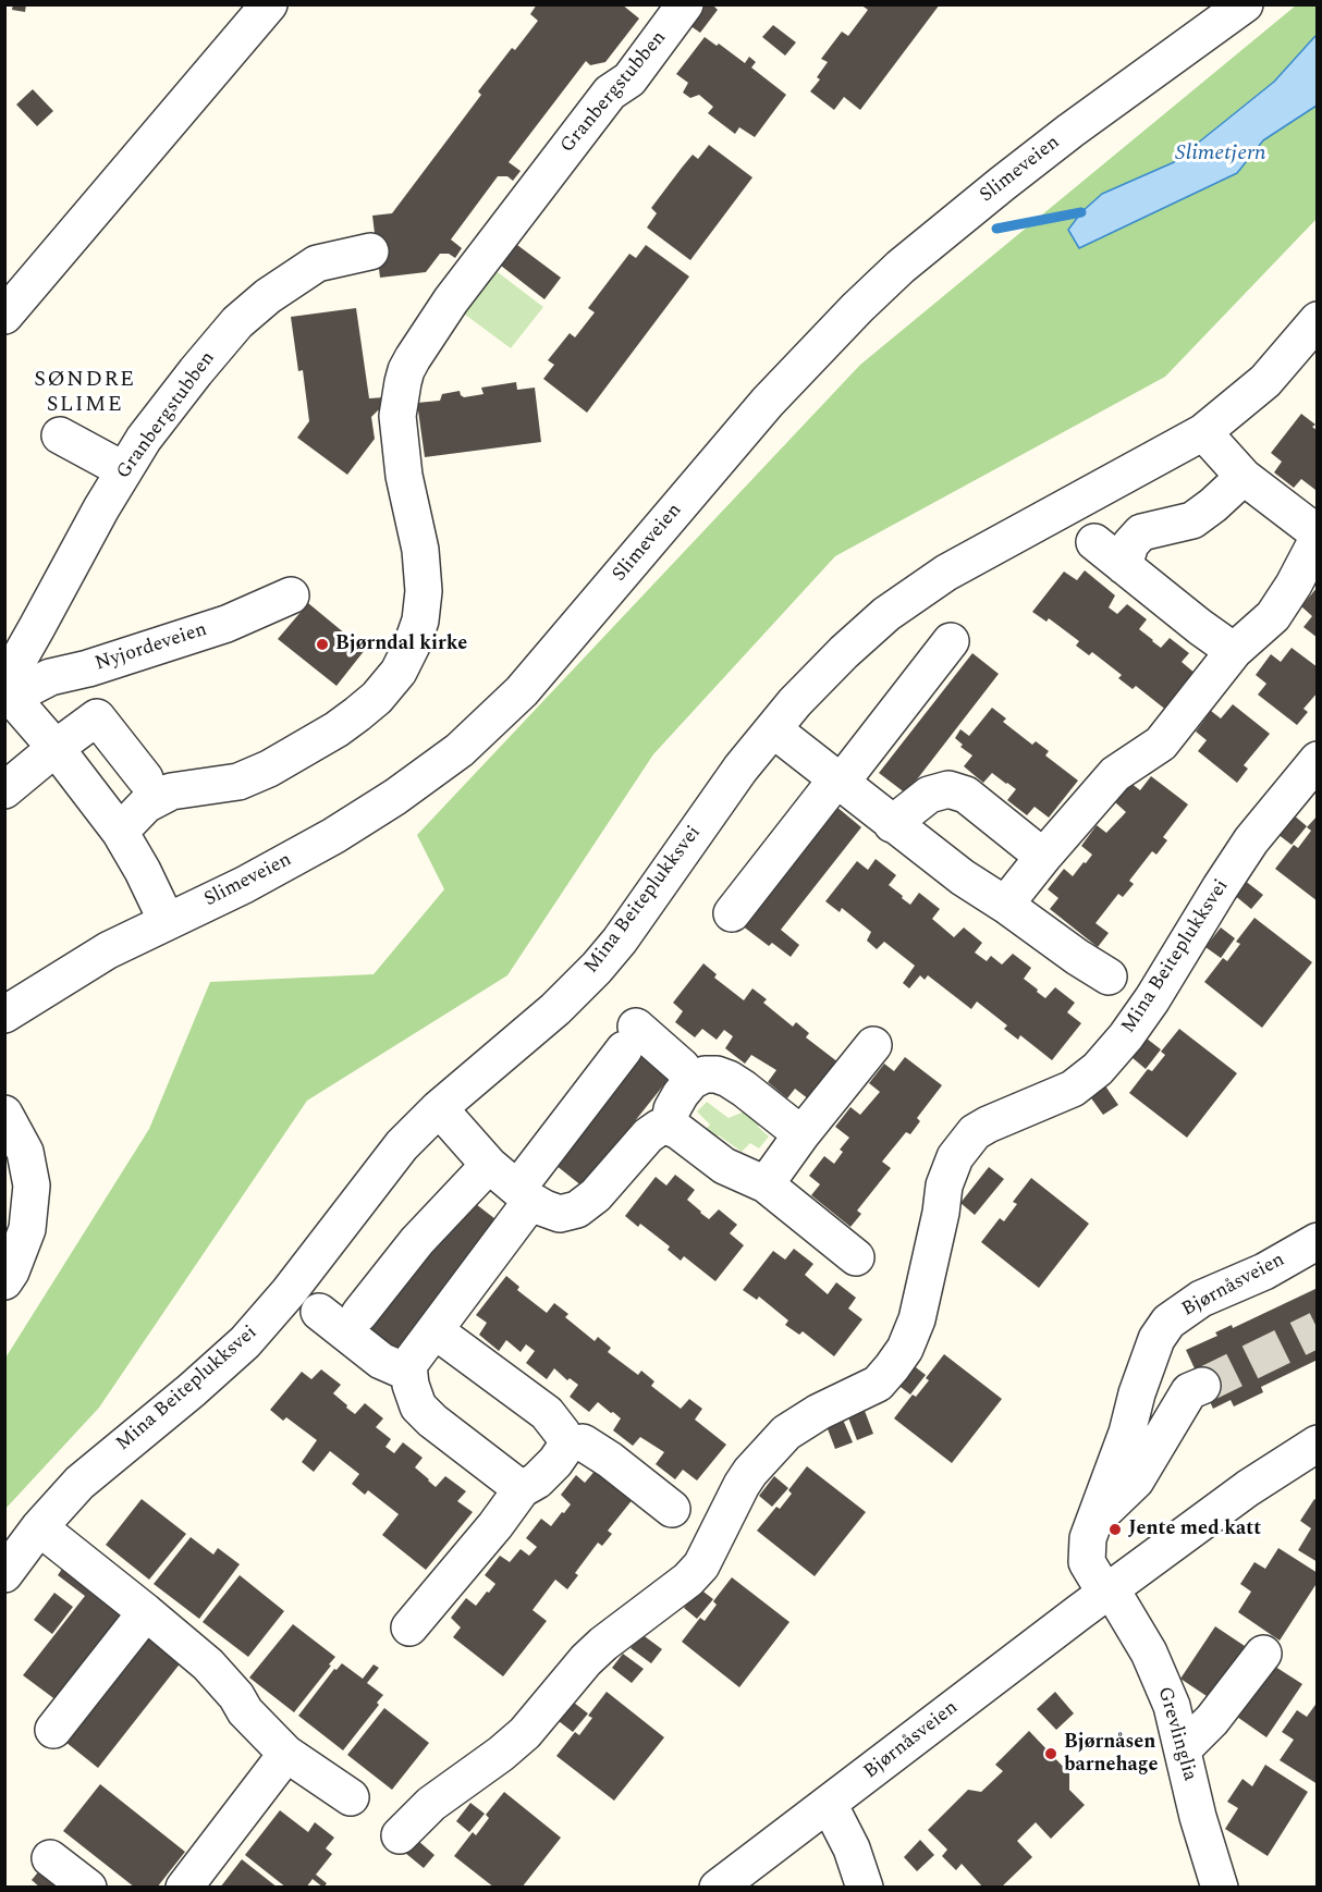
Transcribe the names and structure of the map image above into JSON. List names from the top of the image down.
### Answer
{
  "streets": {
    "street": [
      "Granbergstubben",
      "Slimeveien",
      "Nyjordeveien",
      "Mina Beiteplukksvei",
      "Bjørnåsveien",
      "Grevlinglia"
    ]
  },
  "crossings": [
    ["Granbergstubben", "Nyjordeveien"],
    ["Bjørnåsveien", "Grevlinglia"]
  ],
  "districts": ["SØNDRE SLIME"],
  "water": ["Slimetjern"],
  "places": ["Bjørndal kirke", "Jente med katt", "Bjørnåsen barnehage"]
}
